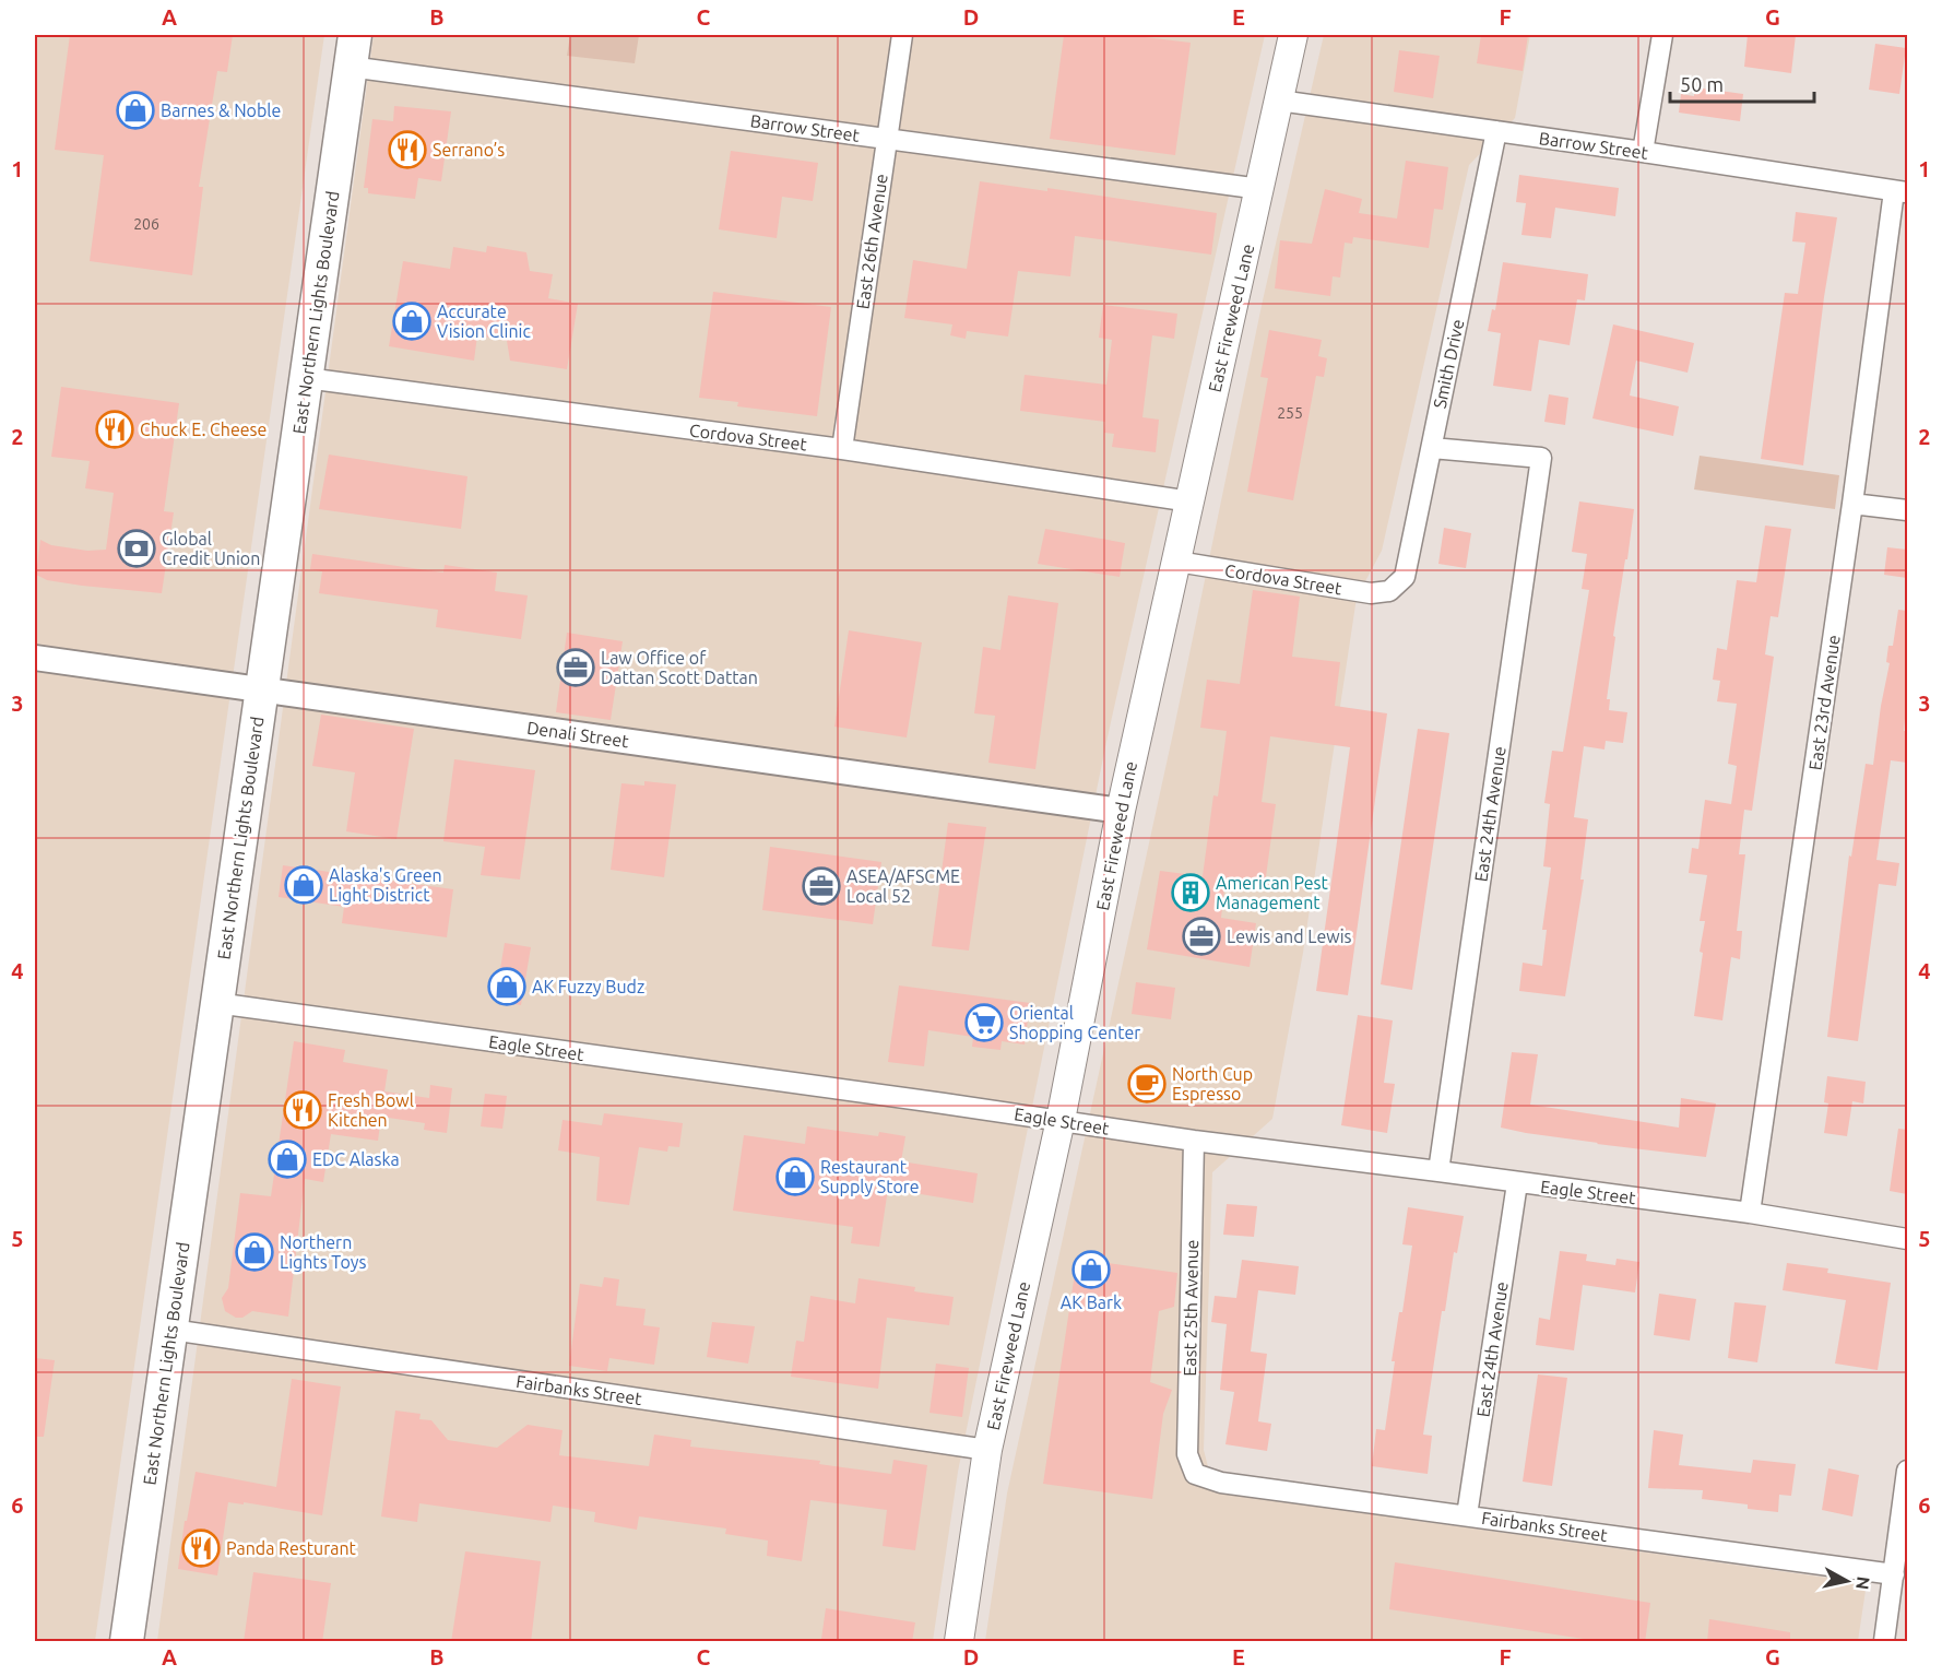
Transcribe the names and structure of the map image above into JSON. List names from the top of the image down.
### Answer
{
  "streets": {
    "main road": ["East Northern Lights Boulevard", "East Fireweed Lane"],
    "street": [
      "Barrow Street",
      "East 26th Avenue",
      "Smith Drive",
      "Cordova Street",
      "East 23rd Avenue",
      "Denali Street",
      "East 24th Avenue",
      "Eagle Street",
      "East 25th Avenue",
      "Fairbanks Street"
    ]
  },
  "crossings": [
    ["Barrow Street", "East 26th Avenue"],
    ["Barrow Street", "East Northern Lights Boulevard"],
    ["Barrow Street", "East Fireweed Lane"],
    ["Barrow Street", "Smith Drive"],
    ["Barrow Street", "East 23rd Avenue"],
    ["East 26th Avenue", "Cordova Street"],
    ["East Northern Lights Boulevard", "Cordova Street"],
    ["East Northern Lights Boulevard", "Denali Street"],
    ["East Northern Lights Boulevard", "Eagle Street"],
    ["East Northern Lights Boulevard", "Fairbanks Street"],
    ["East Fireweed Lane", "Cordova Street"],
    ["East Fireweed Lane", "Denali Street"],
    ["East Fireweed Lane", "Eagle Street"],
    ["East Fireweed Lane", "Fairbanks Street"],
    ["Smith Drive", "Cordova Street"],
    ["Smith Drive", "East 24th Avenue"],
    ["East 23rd Avenue", "Eagle Street"],
    ["East 24th Avenue", "Eagle Street"],
    ["East 24th Avenue", "Fairbanks Street"],
    ["Eagle Street", "East 25th Avenue"],
    ["East 25th Avenue", "Fairbanks Street"]
  ],
  "places": {
    "shop": [
      "Barnes & Noble",
      "Accurate Vision Clinic",
      "Alaska's Green Light District",
      "AK Fuzzy Budz",
      "EDC Alaska",
      "Restaurant Supply Store",
      "Northern Lights Toys",
      "AK Bark"
    ],
    "restaurant": [
      "Serrano’s",
      "Chuck E. Cheese",
      "Fresh Bowl Kitchen",
      "Panda Resturant"
    ],
    "bank": ["Global Credit Union"],
    "office": ["Law Office of Dattan Scott Dattan", "ASEA/AFSCME Local 52", "Lewis and Lewis"],
    "building": ["American Pest Management"],
    "supermarket": ["Oriental Shopping Center"],
    "cafe": ["North Cup Espresso"]
  },
  "house_numbers": ["206", "255"],
  "scale_bar": "50 m",
  "north": "right",
  "grid": {
    "columns": [
      "A",
      "B",
      "C",
      "D",
      "E",
      "F",
      "G"
    ],
    "rows": [
      "1",
      "2",
      "3",
      "4",
      "5",
      "6"
    ]
  }
}
